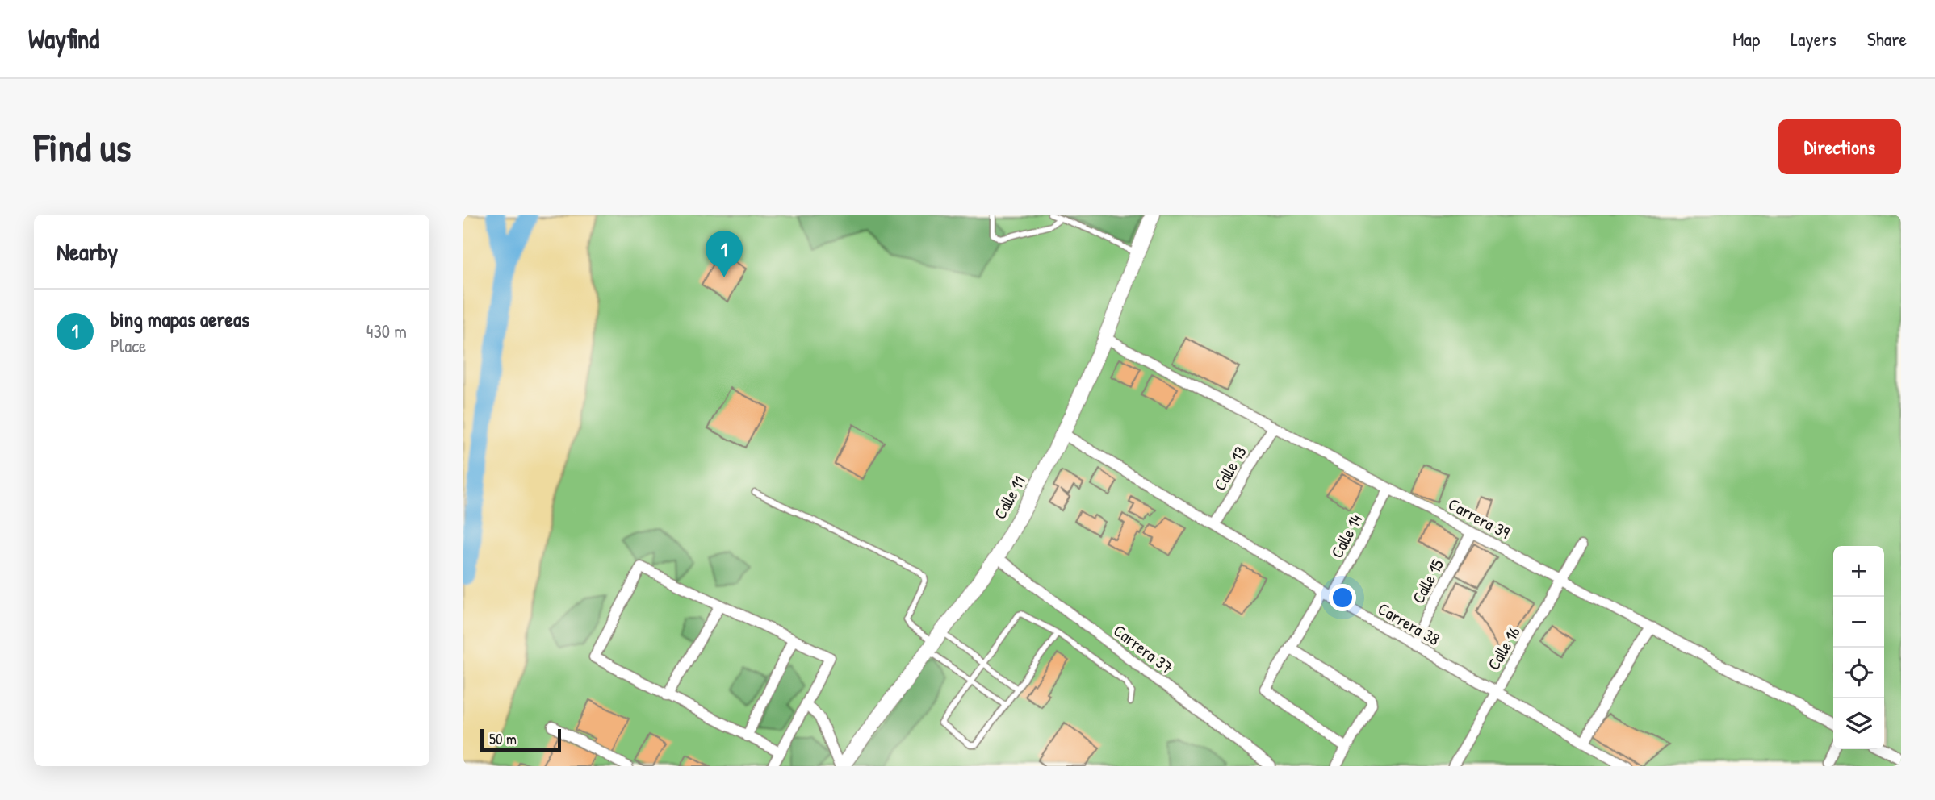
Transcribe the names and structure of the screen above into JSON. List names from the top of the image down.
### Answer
{
  "streets": {
    "main road": ["Calle 11"],
    "street": [
      "Calle 13",
      "Carrera 39",
      "Calle 14",
      "Calle 15",
      "Carrera 38",
      "Calle 16",
      "Carrera 37"
    ]
  },
  "crossings": [
    ["Calle 13", "Carrera 39"],
    ["Calle 13", "Carrera 38"],
    ["Calle 11", "Carrera 39"],
    ["Calle 11", "Carrera 38"],
    ["Calle 11", "Carrera 37"],
    ["Carrera 39", "Calle 14"],
    ["Carrera 39", "Calle 15"],
    ["Carrera 39", "Calle 16"],
    ["Calle 14", "Carrera 38"],
    ["Calle 15", "Carrera 38"],
    ["Carrera 38", "Calle 16"]
  ],
  "scale_bar": "50 m",
  "page": {
    "header": "Wayfind",
    "nav": ["Map", "Layers", "Share"],
    "buttons": "Directions",
    "title": "Find us",
    "heading": "Nearby",
    "pins": "1",
    "list": [
      {
        "mark": "1",
        "name": "bing mapas aereas",
        "note": "Place",
        "value": "430 m"
      }
    ],
    "map_buttons": ["+", "−"],
    "scale": "50 m"
  }
}
